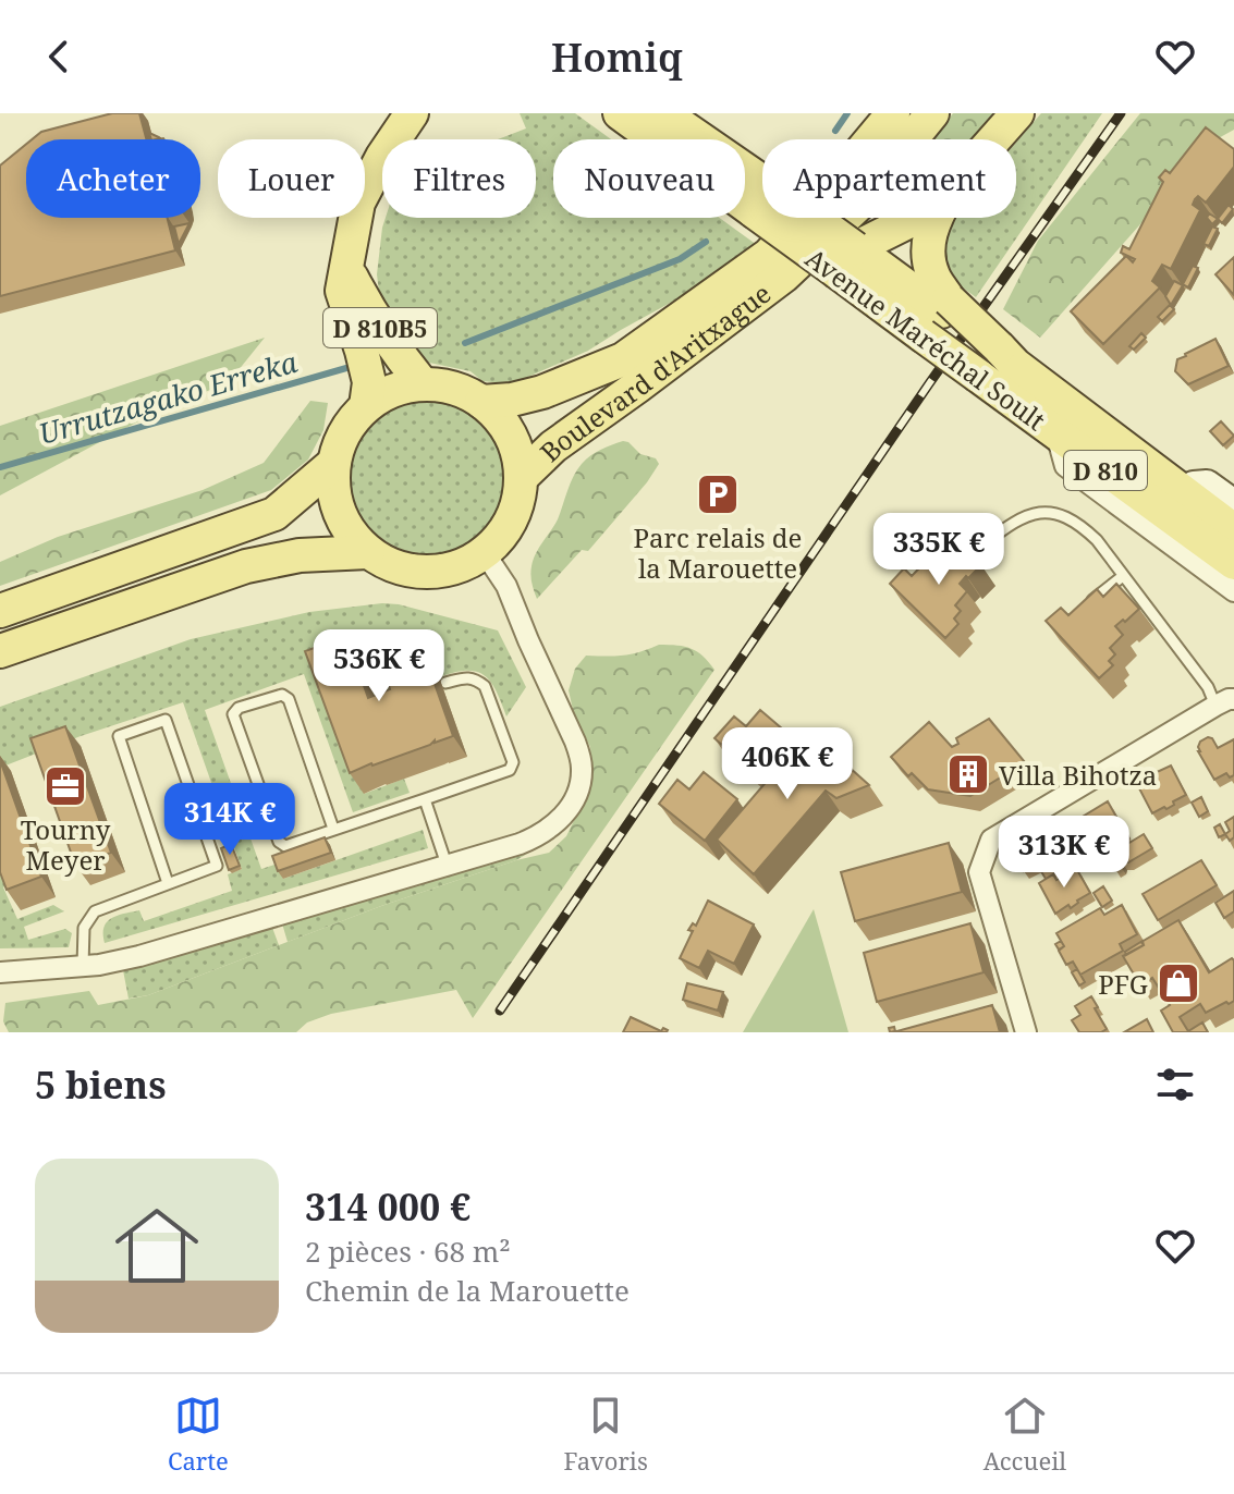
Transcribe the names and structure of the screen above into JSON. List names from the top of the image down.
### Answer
{
  "streets": {
    "main road": [
      "D 810B5",
      "Avenue Maréchal Soult",
      "Boulevard d'Aritxague",
      "D 810"
    ]
  },
  "crossings": [
    ["D 810B5", "Boulevard d'Aritxague"],
    ["Avenue Maréchal Soult", "D 810"]
  ],
  "water": ["Urrutzagako Erreka"],
  "places": {
    "parking": ["Parc relais de la Marouette"],
    "building": ["Villa Bihotza"],
    "office": ["Tourny Meyer"],
    "shop": ["PFG"]
  },
  "page": {
    "header": "Homiq",
    "chip": [
      "Acheter",
      "Louer",
      "Filtres",
      "Nouveau",
      "Appartement"
    ],
    "price": [
      "335K €",
      "536K €",
      "406K €",
      "314K €",
      "313K €"
    ],
    "heading": "5 biens",
    "list": [
      {
        "name": "314 000 €",
        "note": "2 pièces · 68 m² · Chemin de la Marouette"
      }
    ],
    "tabs": ["Carte", "Favoris", "Accueil"]
  }
}
